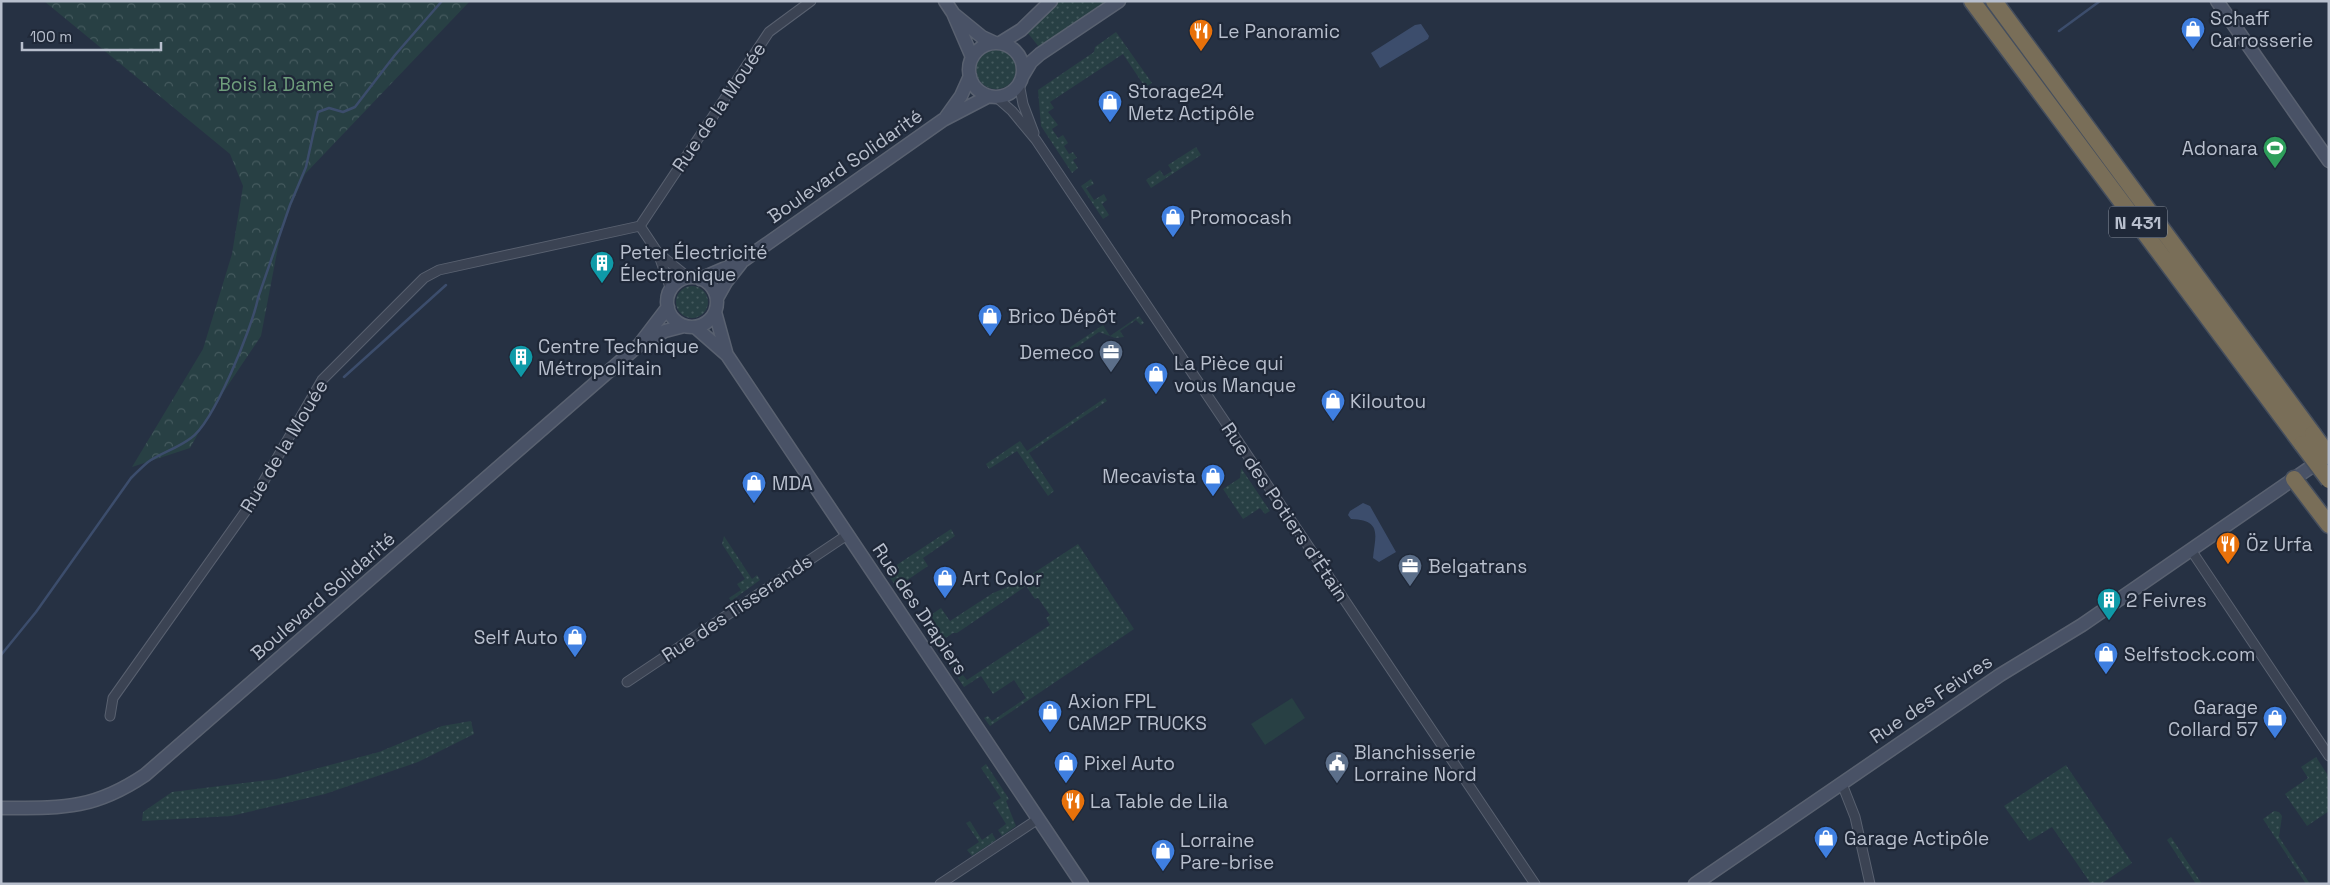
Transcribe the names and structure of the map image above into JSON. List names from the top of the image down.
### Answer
{
  "streets": {
    "highway": ["N 431"],
    "main road": ["Boulevard Solidarité", "Rue des Drapiers", "Rue des Feivres"],
    "street": ["Rue de la Mouée", "Rue des Potiers d'Étain", "Rue des Tisserands"]
  },
  "crossings": [
    ["Boulevard Solidarité", "Rue des Potiers d'Étain"],
    ["Boulevard Solidarité", "Rue des Drapiers"],
    ["N 431", "Rue des Feivres"],
    ["Rue des Tisserands", "Rue des Drapiers"]
  ],
  "parks": ["Bois la Dame"],
  "places": {
    "shop": [
      "Schaff Carrosserie",
      "Storage24 Metz Actipôle",
      "Promocash",
      "Brico Dépôt",
      "La Pièce qui vous Manque",
      "Kiloutou",
      "Mecavista",
      "MDA",
      "Art Color",
      "Self Auto",
      "Selfstock.com",
      "Axion FPL CAM2P TRUCKS",
      "Garage Collard 57",
      "Pixel Auto",
      "Garage Actipôle",
      "Lorraine Pare-brise"
    ],
    "restaurant": ["Le Panoramic", "Öz Urfa", "La Table de Lila"],
    "sports": ["Adonara"],
    "building": ["Peter Électricité Électronique", "Centre Technique Métropolitain", "2 Feivres"],
    "office": ["Demeco", "Belgatrans"],
    "public building": ["Blanchisserie Lorraine Nord"]
  },
  "scale_bar": "100 m"
}
